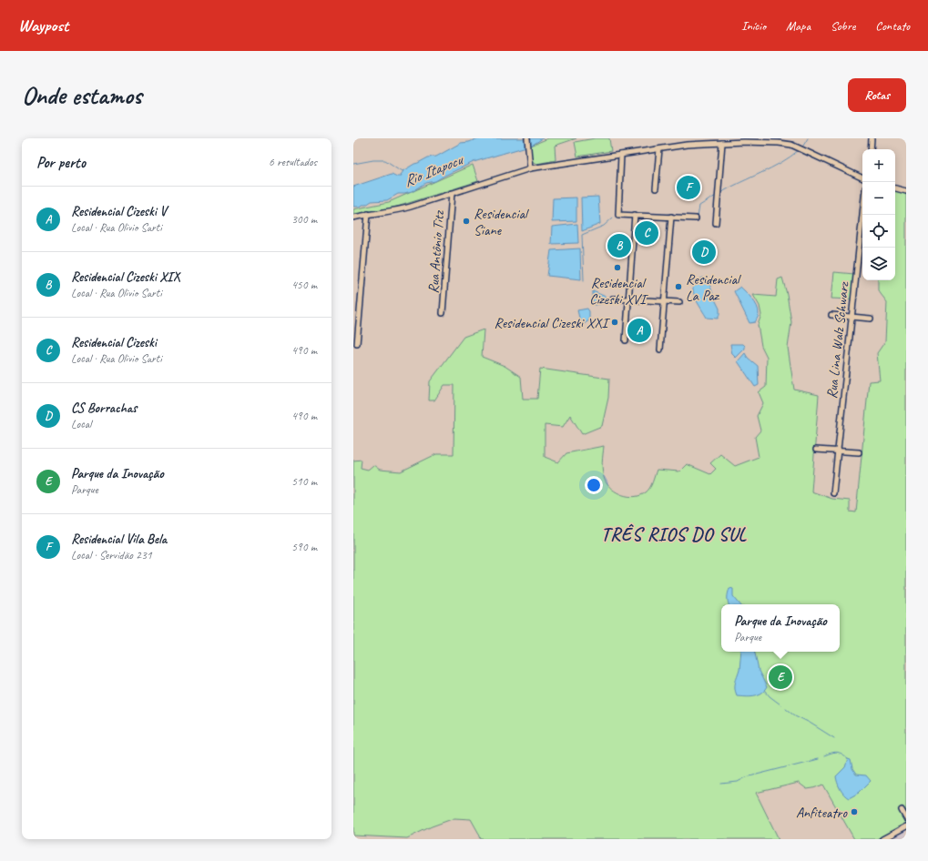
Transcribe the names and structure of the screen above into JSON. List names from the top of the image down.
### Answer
{
  "streets": {
    "street": ["Rua Antônio Titz", "Rua Lina Walz Schwarz"]
  },
  "districts": ["TRÊS RIOS DO SUL"],
  "water": ["Rio Itapocu"],
  "places": [
    "Residencial Siane",
    "Residencial Cizeski XVI",
    "Residencial La Paz",
    "Residencial Cizeski XXI",
    "Anfiteatro"
  ],
  "page": {
    "header": "Waypost",
    "nav": [
      "Início",
      "Mapa",
      "Sobre",
      "Contato"
    ],
    "buttons": "Rotas",
    "title": "Onde estamos",
    "heading": ["Por perto", "6 resultados"],
    "map_buttons": ["+", "−"],
    "pins": [
      "F",
      "C",
      "B",
      "D",
      "A",
      "E"
    ],
    "list": [
      {
        "mark": "A",
        "name": "Residencial Cizeski V",
        "note": "Local · Rua Olivio Sarti",
        "value": "300 m"
      },
      {
        "mark": "B",
        "name": "Residencial Cizeski XIX",
        "note": "Local · Rua Olivio Sarti",
        "value": "450 m"
      },
      {
        "mark": "C",
        "name": "Residencial Cizeski",
        "note": "Local · Rua Olivio Sarti",
        "value": "490 m"
      },
      {
        "mark": "D",
        "name": "CS Borrachas",
        "note": "Local",
        "value": "490 m"
      },
      {
        "mark": "E",
        "name": "Parque da Inovação",
        "note": "Parque",
        "value": "510 m"
      },
      {
        "mark": "F",
        "name": "Residencial Vila Bela",
        "note": "Local · Servidão 231",
        "value": "590 m"
      }
    ],
    "popup": ["Parque da Inovação", "Parque"]
  }
}
